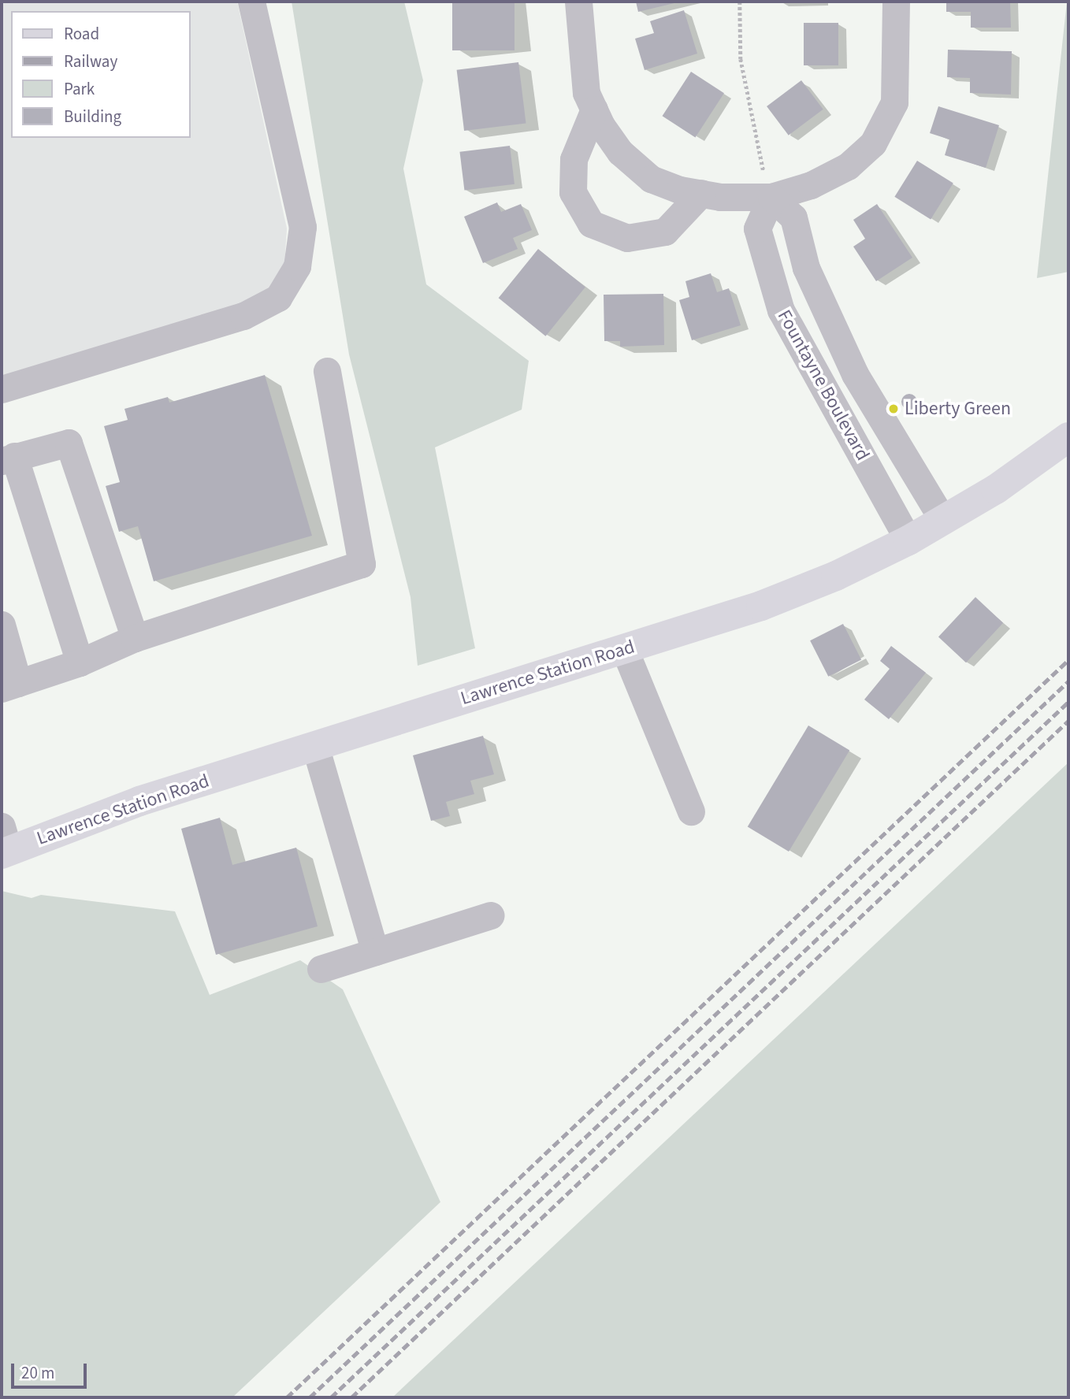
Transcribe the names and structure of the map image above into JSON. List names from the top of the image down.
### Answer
{
  "streets": {
    "main road": ["Lawrence Station Road"],
    "street": ["Fountayne Boulevard"]
  },
  "crossings": [
    ["Fountayne Boulevard", "Lawrence Station Road"]
  ],
  "places": ["Liberty Green"],
  "legend": [
    "Road",
    "Railway",
    "Park",
    "Building"
  ],
  "scale_bar": "20 m"
}
